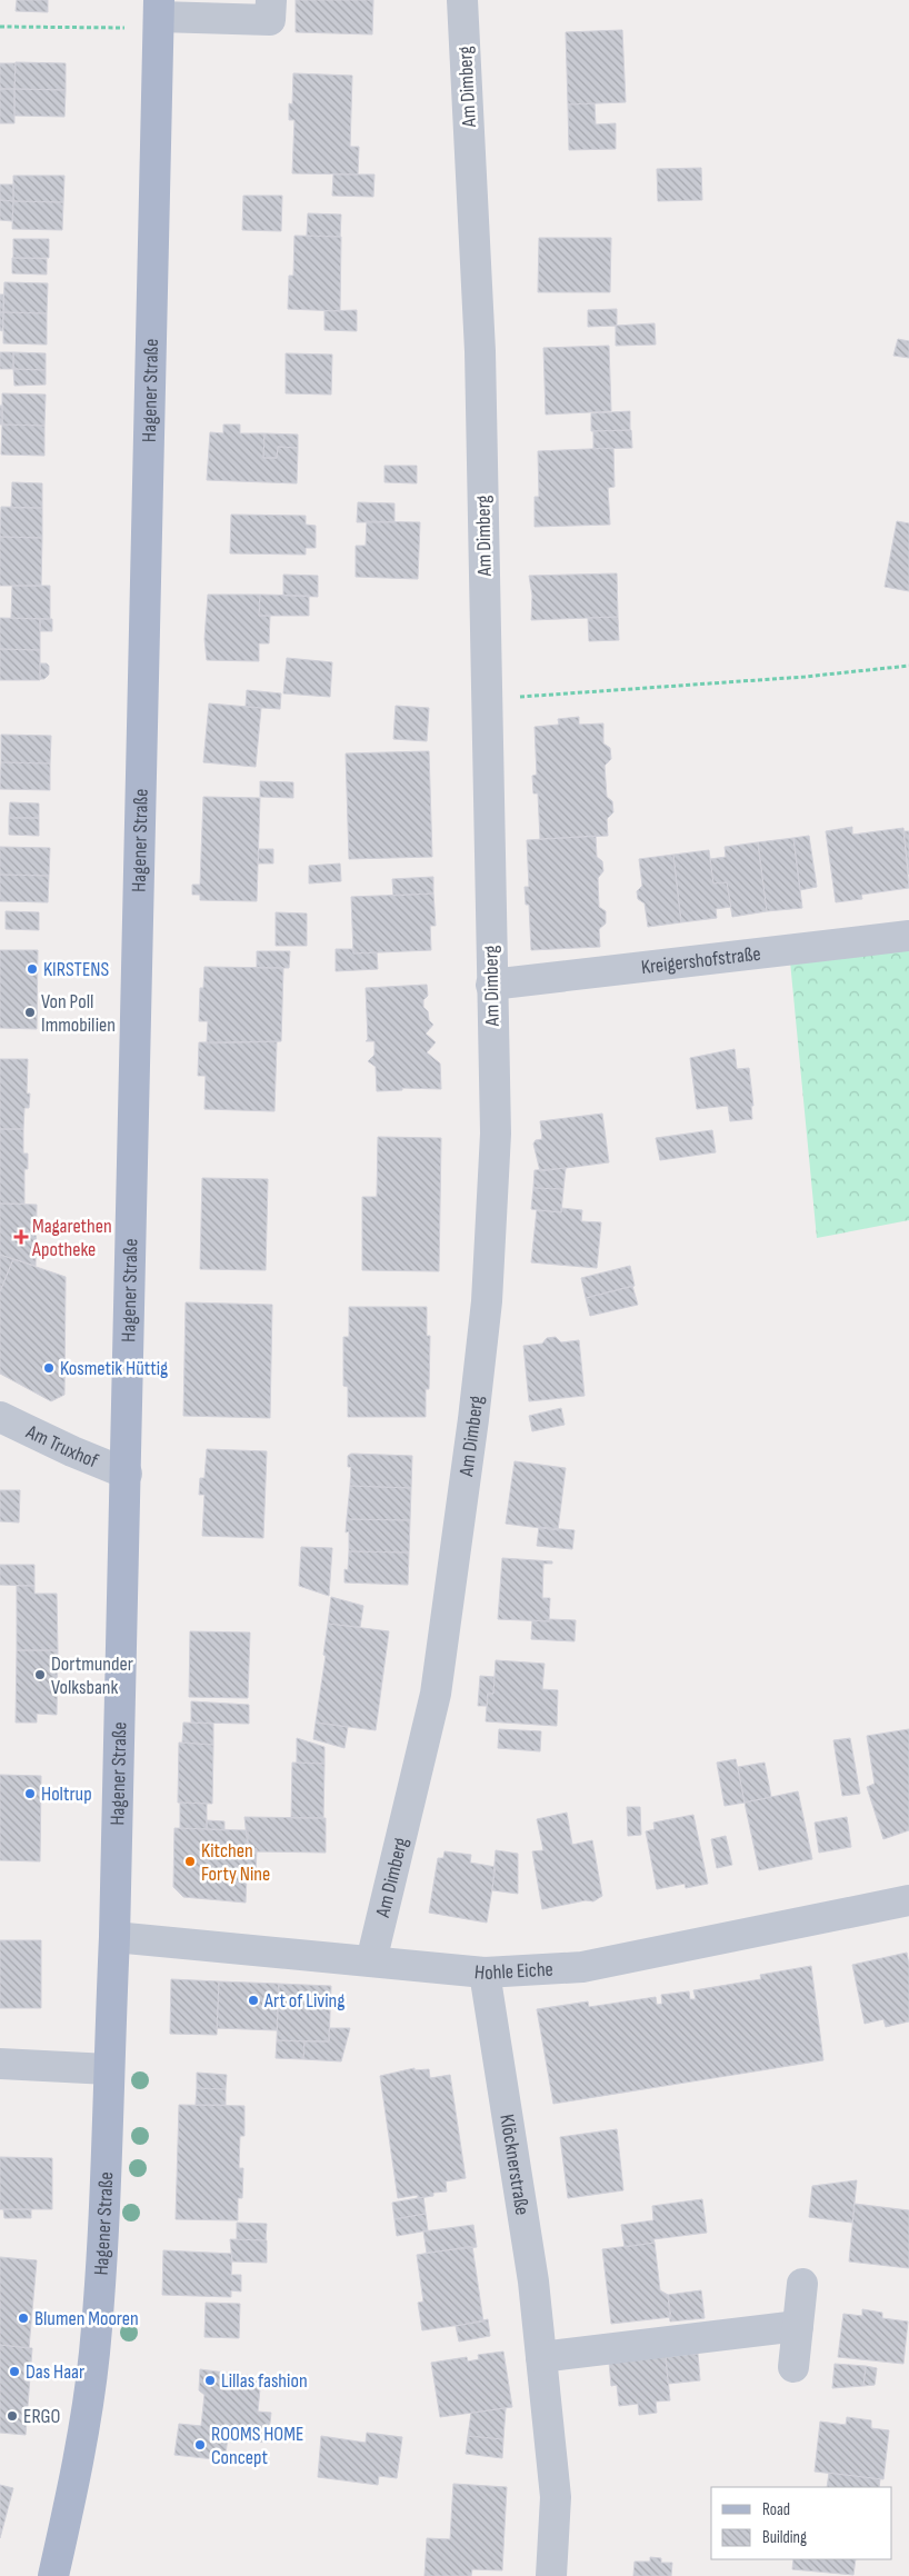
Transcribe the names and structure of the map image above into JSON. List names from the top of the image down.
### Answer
{
  "streets": {
    "main road": ["Hagener Straße"],
    "street": [
      "Am Dimberg",
      "Kreigershofstraße",
      "Am Truxhof",
      "Hohle Eiche",
      "Klöcknerstraße"
    ]
  },
  "crossings": [
    ["Am Dimberg", "Kreigershofstraße"],
    ["Am Dimberg", "Hohle Eiche"],
    ["Hagener Straße", "Am Truxhof"],
    ["Hagener Straße", "Hohle Eiche"],
    ["Hohle Eiche", "Klöcknerstraße"]
  ],
  "places": {
    "other": [
      "KIRSTENS",
      "Von Poll Immobilien",
      "Kosmetik Hüttig",
      "Dortmunder Volksbank",
      "Holtrup",
      "Kitchen Forty Nine",
      "Art of Living",
      "Blumen Mooren",
      "Das Haar",
      "Lillas fashion",
      "ERGO",
      "ROOMS HOME Concept"
    ],
    "health": ["Magarethen Apotheke"]
  },
  "legend": ["Road", "Building"]
}
